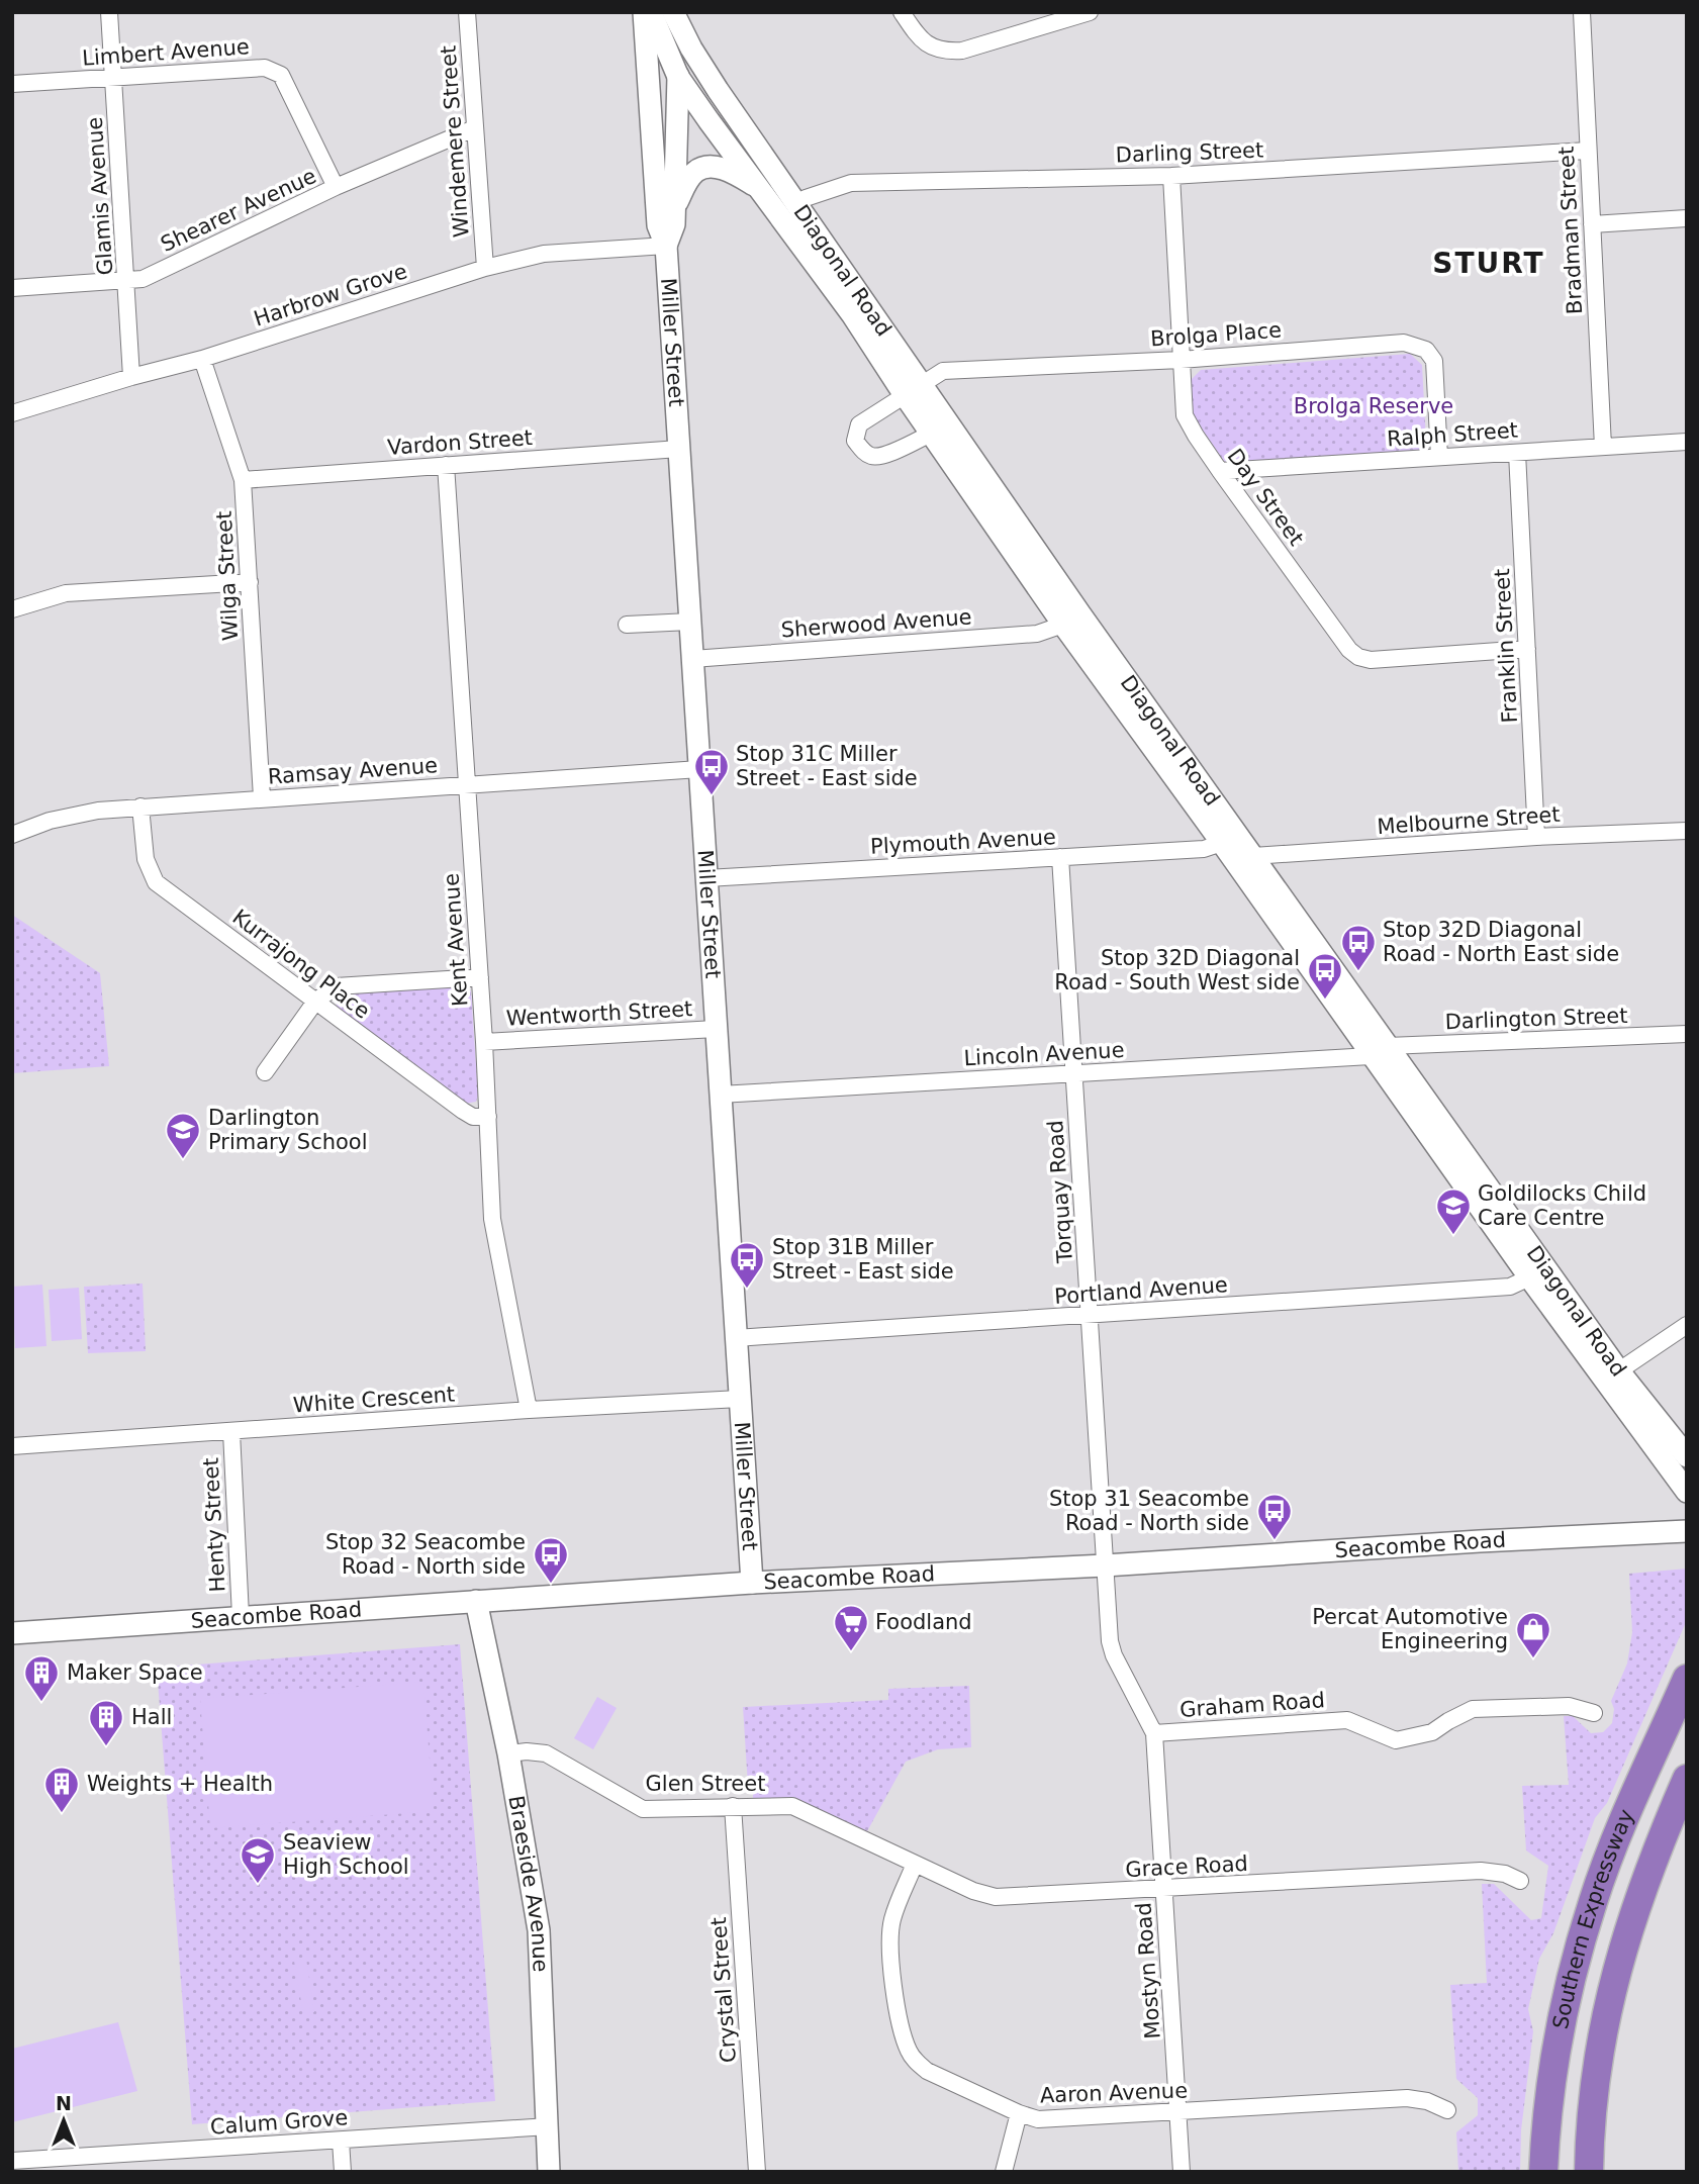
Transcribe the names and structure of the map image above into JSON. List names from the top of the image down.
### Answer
{
  "streets": {
    "highway": ["Southern Expressway"],
    "main road": [
      "Diagonal Road",
      "Miller Street",
      "Seacombe Road",
      "Braeside Avenue"
    ],
    "street": [
      "Limbert Avenue",
      "Windemere Street",
      "Darling Street",
      "Glamis Avenue",
      "Shearer Avenue",
      "Bradman Street",
      "Harbrow Grove",
      "Brolga Place",
      "Ralph Street",
      "Vardon Street",
      "Day Street",
      "Wilga Street",
      "Sherwood Avenue",
      "Franklin Street",
      "Ramsay Avenue",
      "Melbourne Street",
      "Plymouth Avenue",
      "Kent Avenue",
      "Kurrajong Place",
      "Wentworth Street",
      "Darlington Street",
      "Lincoln Avenue",
      "Torquay Road",
      "Portland Avenue",
      "White Crescent",
      "Henty Street",
      "Graham Road",
      "Glen Street",
      "Grace Road",
      "Mostyn Road",
      "Crystal Street",
      "Aaron Avenue",
      "Calum Grove"
    ]
  },
  "crossings": [
    ["Limbert Avenue", "Glamis Avenue"],
    ["Limbert Avenue", "Shearer Avenue"],
    ["Windemere Street", "Shearer Avenue"],
    ["Windemere Street", "Harbrow Grove"],
    ["Darling Street", "Bradman Street"],
    ["Darling Street", "Diagonal Road"],
    ["Darling Street", "Day Street"],
    ["Glamis Avenue", "Shearer Avenue"],
    ["Glamis Avenue", "Harbrow Grove"],
    ["Bradman Street", "Ralph Street"],
    ["Diagonal Road", "Brolga Place"],
    ["Diagonal Road", "Miller Street"],
    ["Diagonal Road", "Sherwood Avenue"],
    ["Diagonal Road", "Melbourne Street"],
    ["Diagonal Road", "Plymouth Avenue"],
    ["Diagonal Road", "Darlington Street"],
    ["Diagonal Road", "Lincoln Avenue"],
    ["Diagonal Road", "Portland Avenue"],
    ["Harbrow Grove", "Miller Street"],
    ["Harbrow Grove", "Wilga Street"],
    ["Brolga Place", "Ralph Street"],
    ["Brolga Place", "Day Street"],
    ["Miller Street", "Vardon Street"],
    ["Miller Street", "Sherwood Avenue"],
    ["Miller Street", "Ramsay Avenue"],
    ["Miller Street", "Plymouth Avenue"],
    ["Miller Street", "Wentworth Street"],
    ["Miller Street", "Lincoln Avenue"],
    ["Miller Street", "Portland Avenue"],
    ["Miller Street", "White Crescent"],
    ["Miller Street", "Seacombe Road"],
    ["Ralph Street", "Day Street"],
    ["Ralph Street", "Franklin Street"],
    ["Vardon Street", "Wilga Street"],
    ["Vardon Street", "Kent Avenue"],
    ["Day Street", "Franklin Street"],
    ["Wilga Street", "Ramsay Avenue"],
    ["Franklin Street", "Melbourne Street"],
    ["Ramsay Avenue", "Kent Avenue"],
    ["Ramsay Avenue", "Kurrajong Place"],
    ["Plymouth Avenue", "Torquay Road"],
    ["Kent Avenue", "Kurrajong Place"],
    ["Kent Avenue", "Wentworth Street"],
    ["Kent Avenue", "White Crescent"],
    ["Darlington Street", "Lincoln Avenue"],
    ["Lincoln Avenue", "Torquay Road"],
    ["Torquay Road", "Portland Avenue"],
    ["Torquay Road", "Seacombe Road"],
    ["Torquay Road", "Mostyn Road"],
    ["White Crescent", "Henty Street"],
    ["Henty Street", "Seacombe Road"],
    ["Seacombe Road", "Braeside Avenue"],
    ["Seacombe Road", "Mostyn Road"],
    ["Graham Road", "Mostyn Road"],
    ["Glen Street", "Grace Road"],
    ["Glen Street", "Braeside Avenue"],
    ["Glen Street", "Crystal Street"],
    ["Grace Road", "Mostyn Road"],
    ["Grace Road", "Aaron Avenue"],
    ["Braeside Avenue", "Calum Grove"],
    ["Mostyn Road", "Aaron Avenue"]
  ],
  "districts": ["STURT"],
  "parks": ["Brolga Reserve"],
  "places": {
    "bus stop": [
      "Stop 31C Miller Street - East side",
      "Stop 32D Diagonal Road - North East side",
      "Stop 32D Diagonal Road - South West side",
      "Stop 31B Miller Street - East side",
      "Stop 31 Seacombe Road - North side",
      "Stop 32 Seacombe Road - North side"
    ],
    "school or university": ["Darlington Primary School", "Goldilocks Child Care Centre", "Seaview High School"],
    "supermarket": ["Foodland"],
    "shop": ["Percat Automotive Engineering"],
    "building": ["Maker Space", "Hall", "Weights + Health"]
  },
  "north": "top"
}
